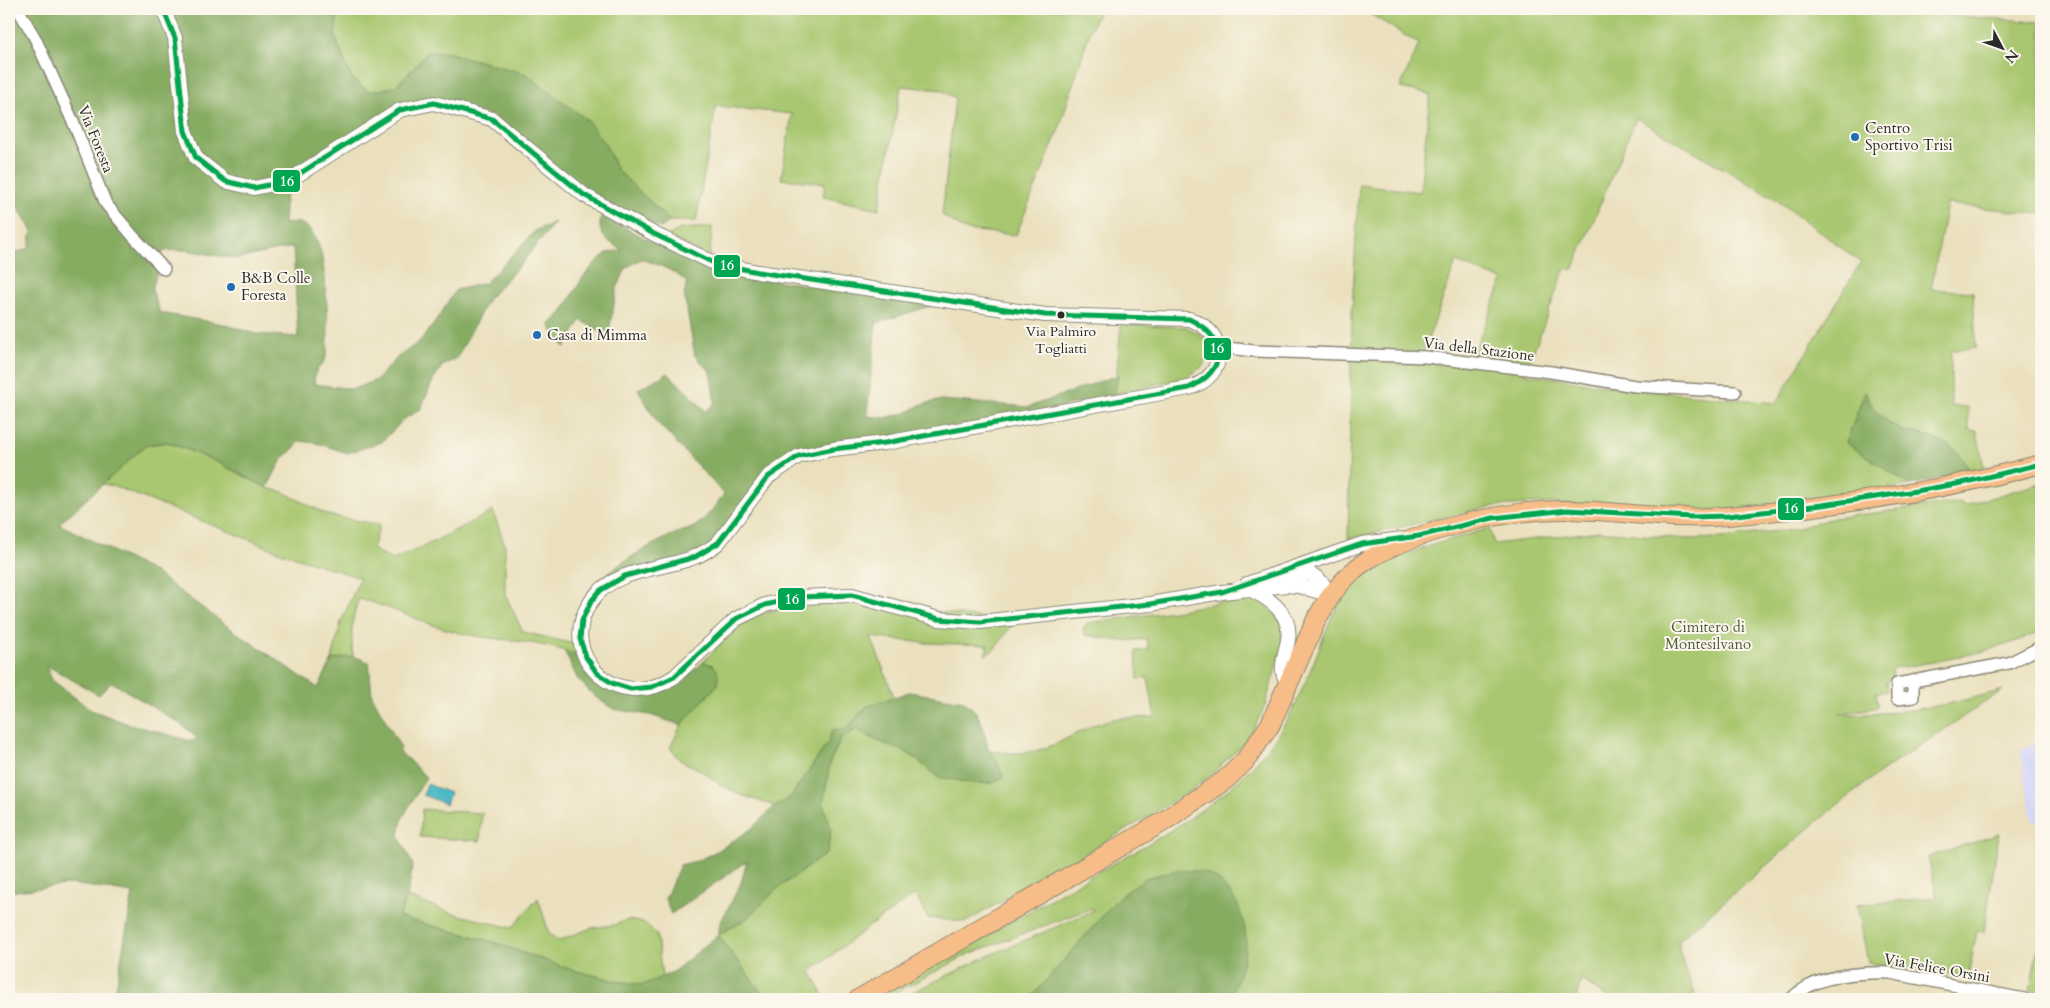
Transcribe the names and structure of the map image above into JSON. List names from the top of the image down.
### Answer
{
  "streets": {
    "street": ["Via Foresta", "Via della Stazione", "Via Felice Orsini"]
  },
  "parks": ["Cimitero di Montesilvano"],
  "places": [
    "Centro Sportivo Trisi",
    "B&B Colle Foresta",
    "Via Palmiro Togliatti",
    "Casa di Mimma"
  ],
  "lines": ["transit line 16"],
  "north": "bottom right"
}
